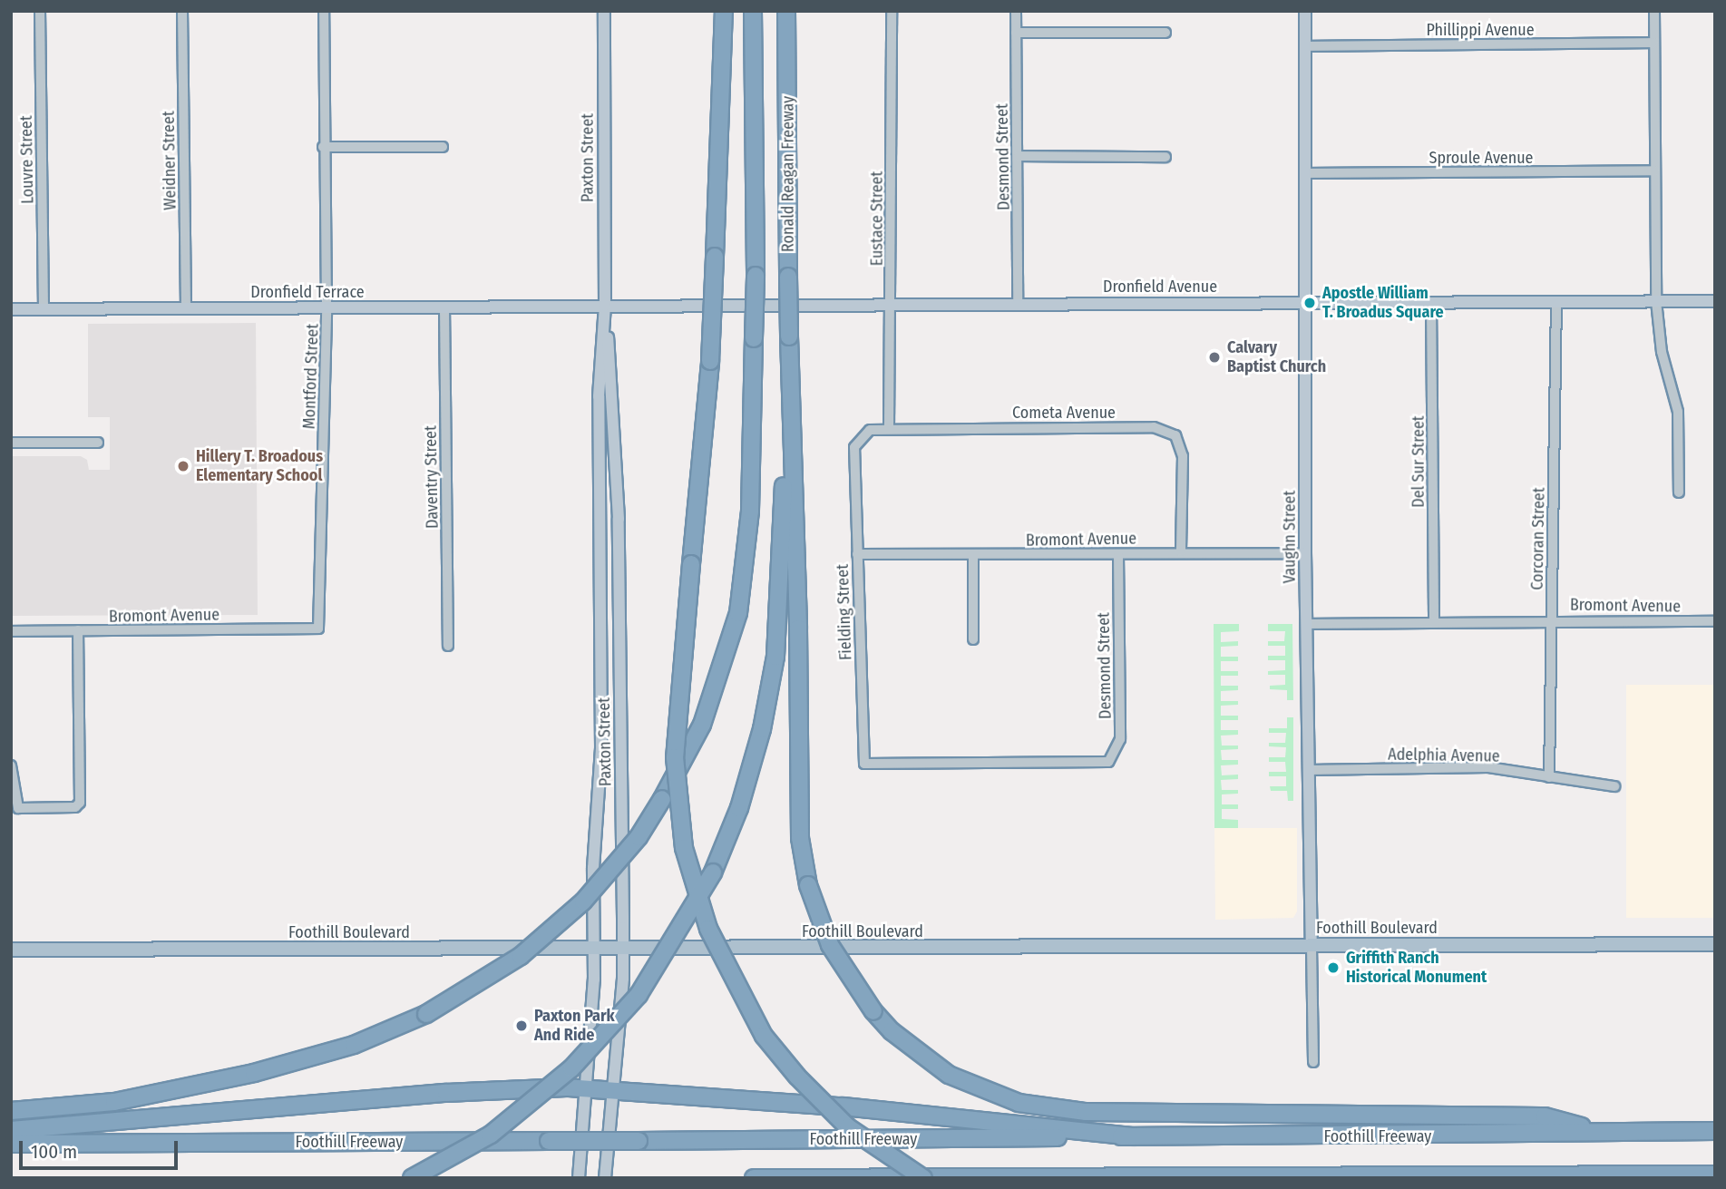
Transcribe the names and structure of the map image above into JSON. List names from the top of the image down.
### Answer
{
  "streets": {
    "highway": ["Ronald Reagan Freeway", "Foothill Freeway"],
    "main road": ["Foothill Boulevard"],
    "street": [
      "Phillippi Avenue",
      "Desmond Street",
      "Paxton Street",
      "Sproule Avenue",
      "Louvre Street",
      "Weidner Street",
      "Eustace Street",
      "Dronfield Avenue",
      "Dronfield Terrace",
      "Montford Street",
      "Cometa Avenue",
      "Del Sur Street",
      "Daventry Street",
      "Vaughn Street",
      "Corcoran Street",
      "Bromont Avenue",
      "Fielding Street",
      "Adelphia Avenue"
    ]
  },
  "crossings": [
    ["Phillippi Avenue", "Vaughn Street"],
    ["Desmond Street", "Dronfield Avenue"],
    ["Desmond Street", "Bromont Avenue"],
    ["Desmond Street", "Fielding Street"],
    ["Paxton Street", "Dronfield Avenue"],
    ["Paxton Street", "Dronfield Terrace"],
    ["Paxton Street", "Foothill Boulevard"],
    ["Sproule Avenue", "Vaughn Street"],
    ["Louvre Street", "Dronfield Terrace"],
    ["Weidner Street", "Dronfield Terrace"],
    ["Eustace Street", "Dronfield Avenue"],
    ["Eustace Street", "Cometa Avenue"],
    ["Dronfield Avenue", "Dronfield Terrace"],
    ["Dronfield Avenue", "Del Sur Street"],
    ["Dronfield Avenue", "Vaughn Street"],
    ["Dronfield Avenue", "Corcoran Street"],
    ["Dronfield Terrace", "Montford Street"],
    ["Dronfield Terrace", "Daventry Street"],
    ["Montford Street", "Bromont Avenue"],
    ["Cometa Avenue", "Bromont Avenue"],
    ["Cometa Avenue", "Fielding Street"],
    ["Del Sur Street", "Bromont Avenue"],
    ["Vaughn Street", "Bromont Avenue"],
    ["Vaughn Street", "Adelphia Avenue"],
    ["Vaughn Street", "Foothill Boulevard"],
    ["Corcoran Street", "Bromont Avenue"],
    ["Corcoran Street", "Adelphia Avenue"],
    ["Bromont Avenue", "Fielding Street"]
  ],
  "places": [
    "Apostle William T. Broadus Square",
    "Calvary Baptist Church",
    "Hillery T. Broadous Elementary School",
    "Griffith Ranch Historical Monument",
    "Paxton Park And Ride"
  ],
  "scale_bar": "100 m"
}
